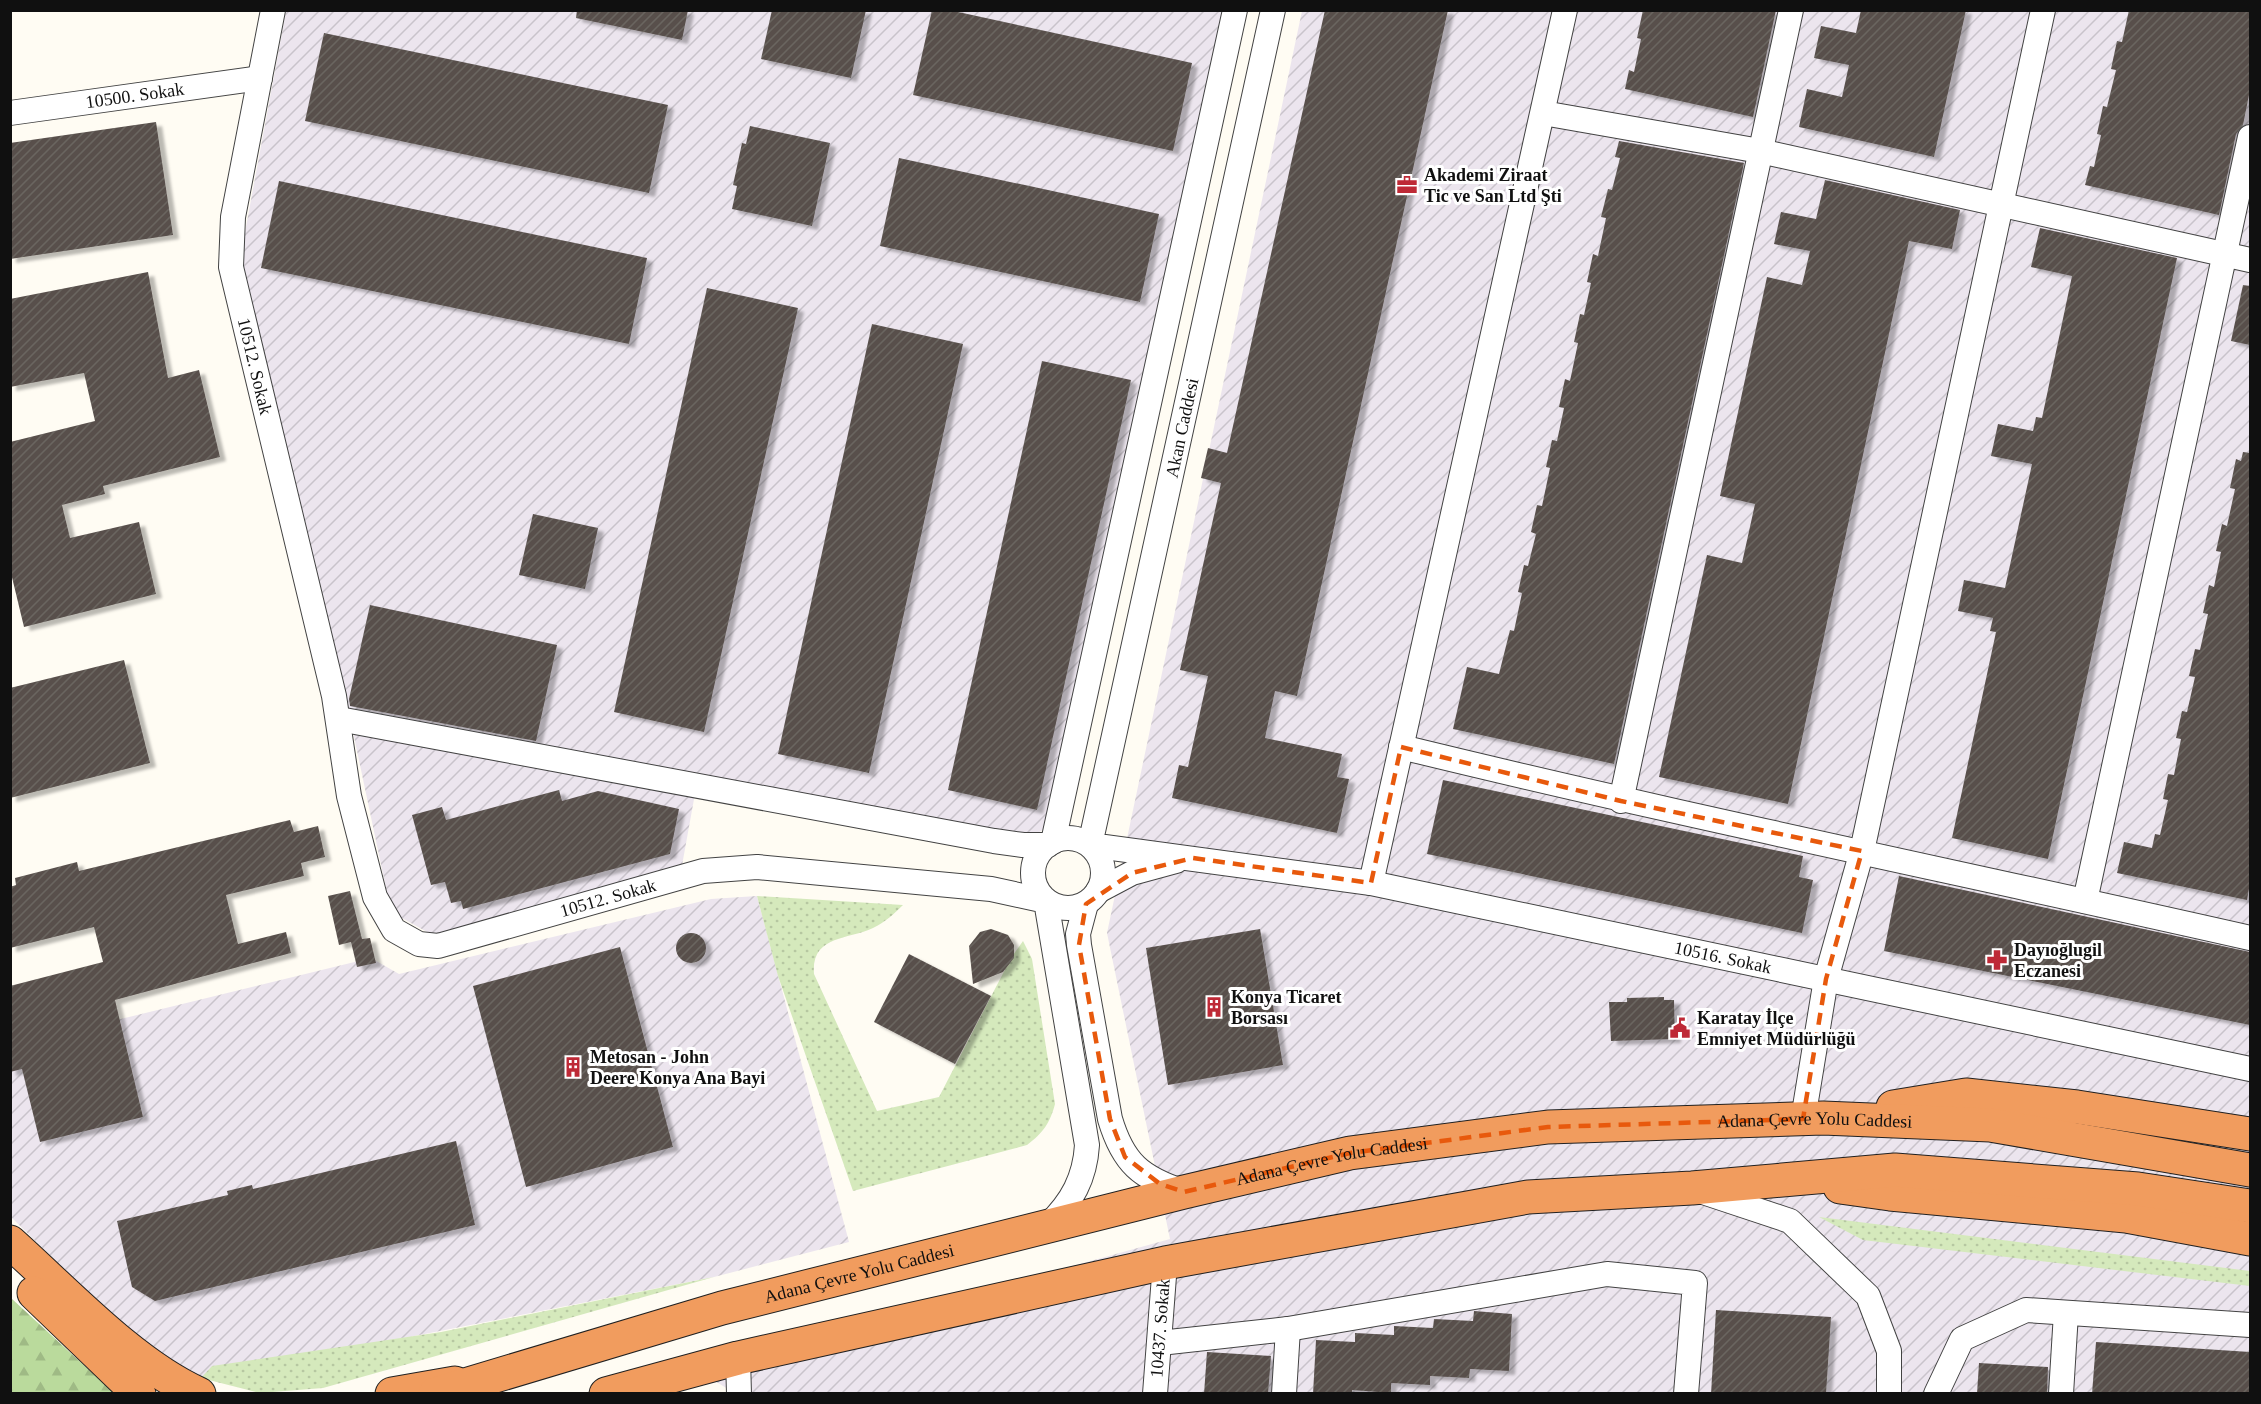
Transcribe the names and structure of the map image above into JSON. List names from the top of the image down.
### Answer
{
  "streets": {
    "highway": ["Adana Çevre Yolu Caddesi"],
    "street": [
      "10500. Sokak",
      "10512. Sokak",
      "Akan Caddesi",
      "10516. Sokak",
      "10437. Sokak"
    ]
  },
  "crossings": [
    ["10500. Sokak", "10512. Sokak"],
    ["10512. Sokak", "Akan Caddesi"],
    ["10512. Sokak", "10516. Sokak"],
    ["Akan Caddesi", "10516. Sokak"]
  ],
  "places": {
    "office": ["Akademi Ziraat Tic ve San Ltd Şti"],
    "pharmacy": ["Dayıoğlugil Eczanesi"],
    "building": ["Konya Ticaret Borsası", "Metosan - John Deere Konya Ana Bayi"],
    "public building": ["Karatay İlçe Emniyet Müdürlüğü"]
  }
}
